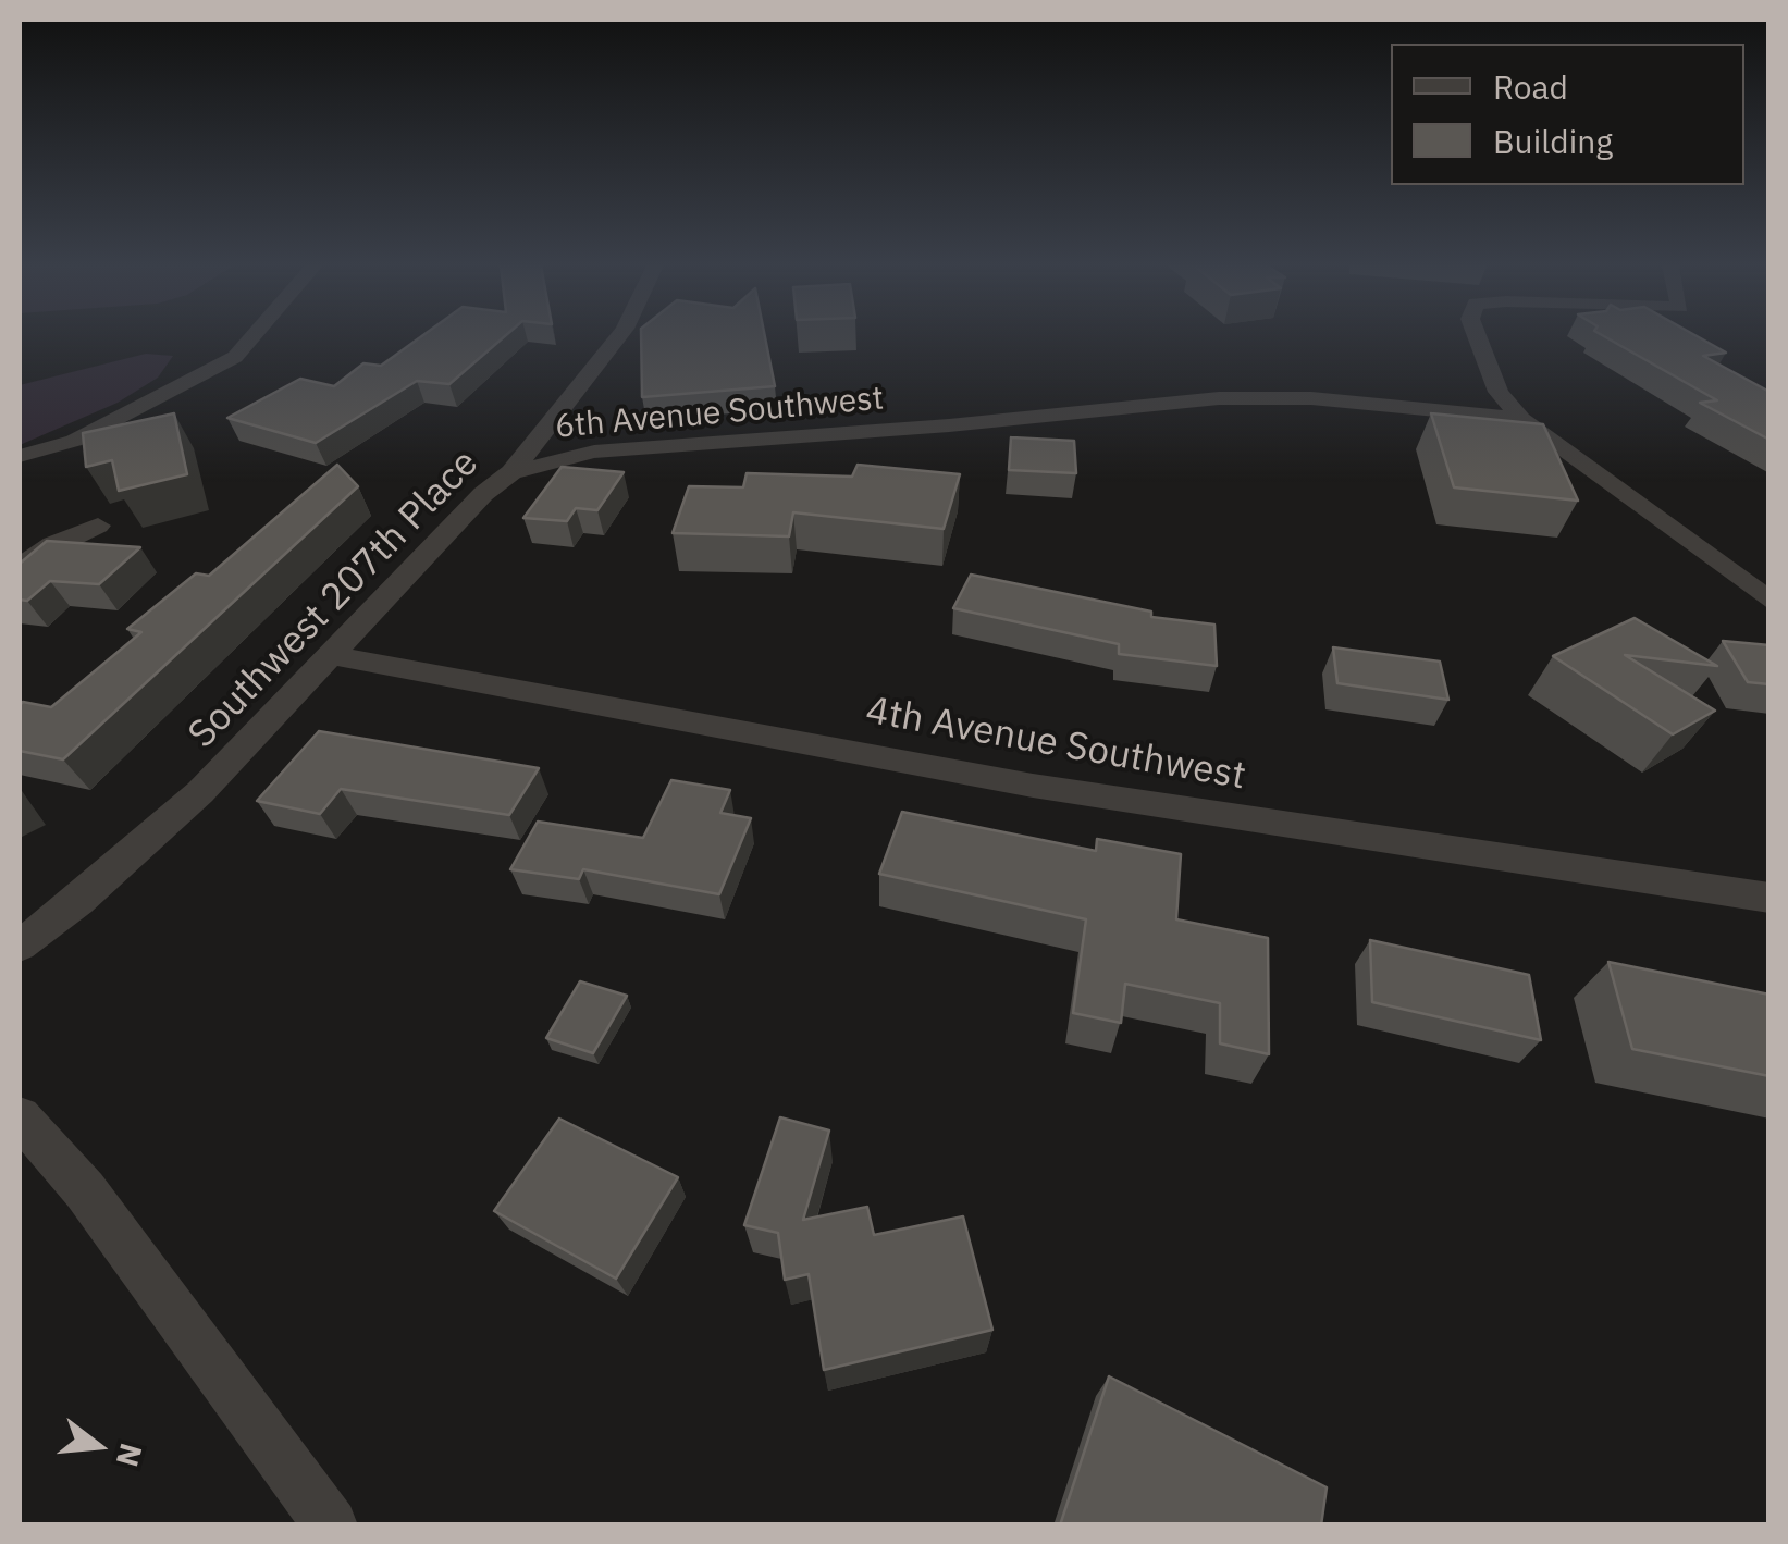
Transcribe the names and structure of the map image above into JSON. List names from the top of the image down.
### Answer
{
  "streets": {
    "street": ["6th Avenue Southwest", "Southwest 207th Place", "4th Avenue Southwest"]
  },
  "crossings": [
    ["6th Avenue Southwest", "Southwest 207th Place"],
    ["Southwest 207th Place", "4th Avenue Southwest"]
  ],
  "legend": ["Road", "Building"],
  "north": "right"
}
